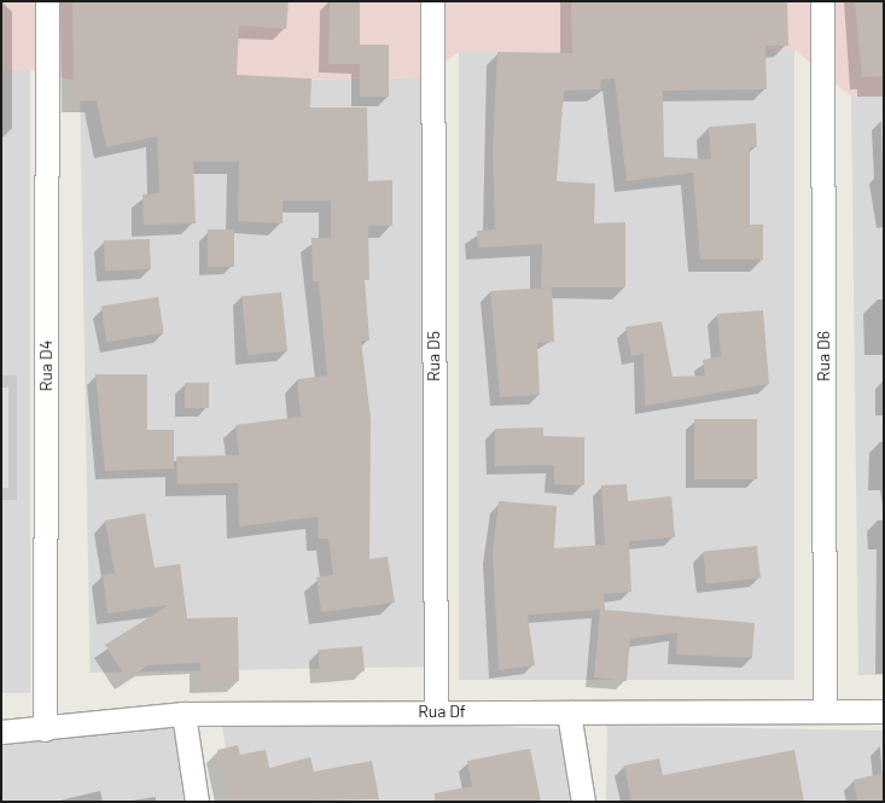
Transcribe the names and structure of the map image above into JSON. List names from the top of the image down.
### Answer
{
  "streets": {
    "street": [
      "Rua D5",
      "Rua D6",
      "Rua D4",
      "Rua Df"
    ]
  },
  "crossings": [
    ["Rua D5", "Rua Df"],
    ["Rua D6", "Rua Df"],
    ["Rua D4", "Rua Df"]
  ]
}
